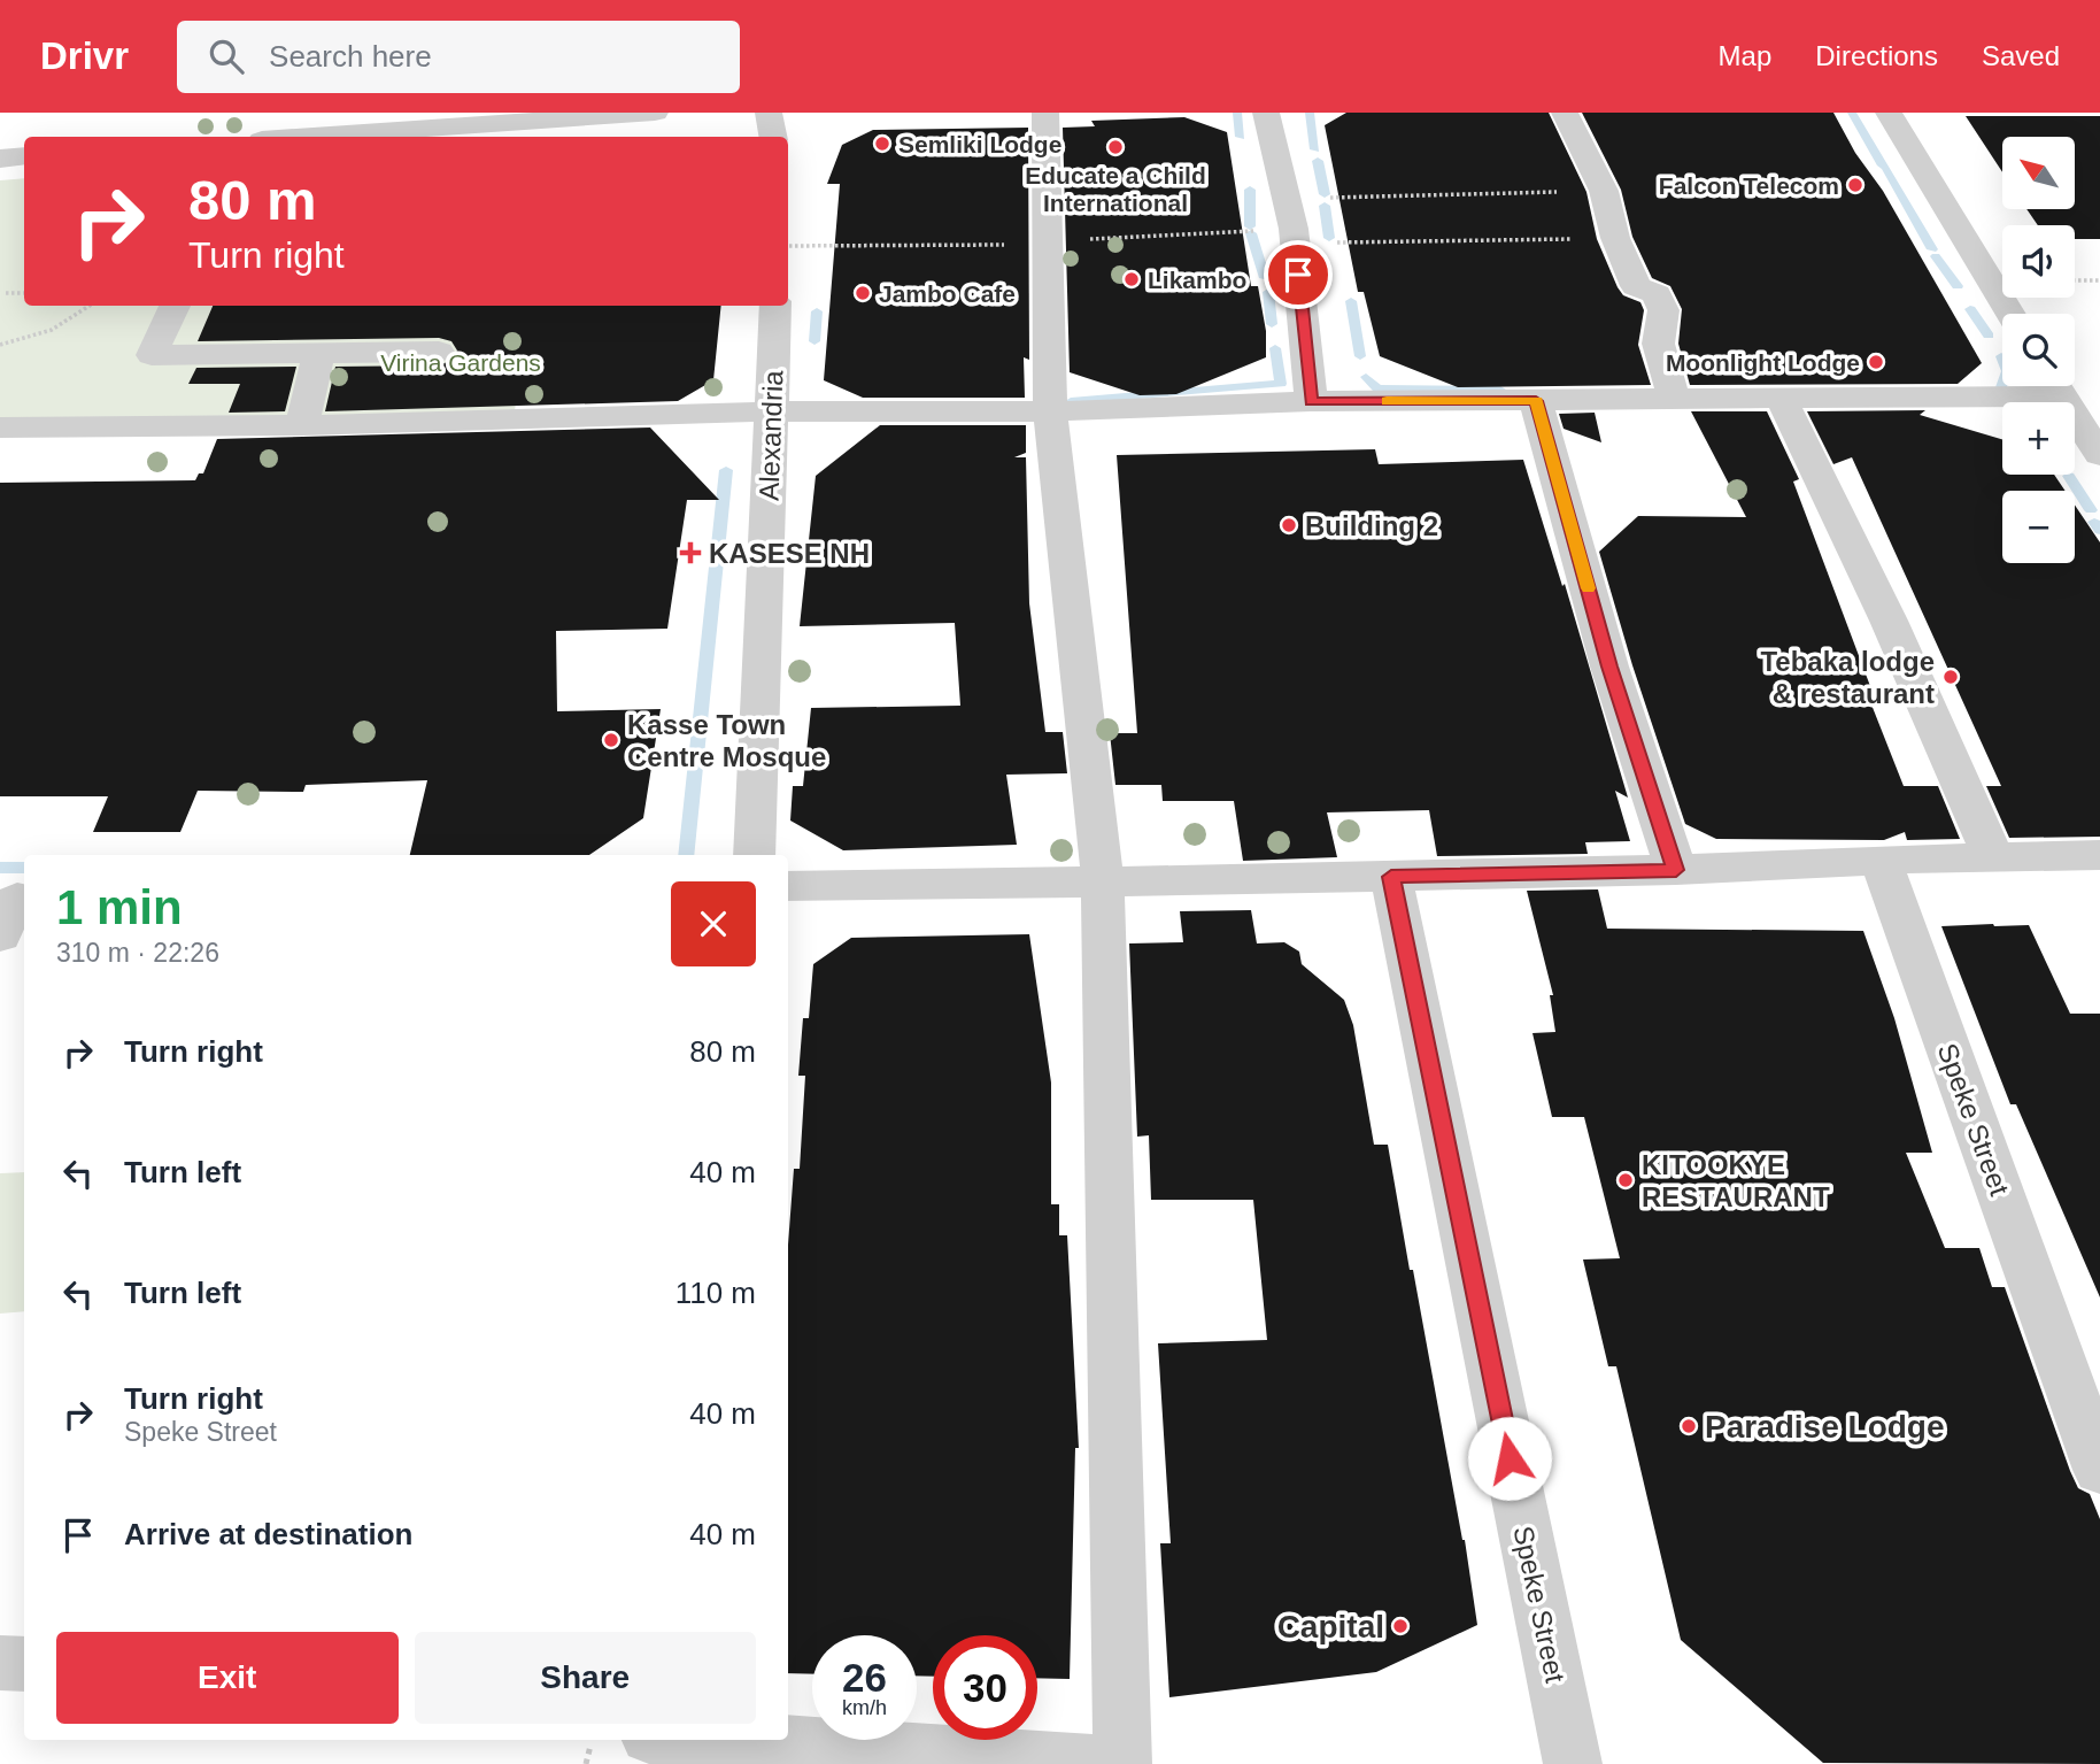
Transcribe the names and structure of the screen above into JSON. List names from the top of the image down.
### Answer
{
  "streets": {
    "street": ["Alexandria", "Speke Street"]
  },
  "parks": ["Virina Gardens"],
  "places": {
    "other": [
      "Semliki Lodge",
      "Educate a Child International",
      "Falcon Telecom",
      "Likambo",
      "Jambo Cafe",
      "Moonlight Lodge",
      "Building 2",
      "Tebaka lodge & restaurant",
      "Kasse Town Centre Mosque",
      "KITOOKYE RESTAURANT",
      "Paradise Lodge",
      "Capital"
    ],
    "health": ["KASESE NH"]
  },
  "north": "top left",
  "page": {
    "header": "Drivr",
    "search": "Search here",
    "nav": ["Map", "Directions", "Saved"],
    "map_buttons": ["+", "−"],
    "turn": ["80 m", "Turn right"],
    "heading": ["1 min", "310 m · 22:26"],
    "list": [
      {
        "name": "Turn right",
        "value": "80 m"
      },
      {
        "name": "Turn left",
        "value": "40 m"
      },
      {
        "name": "Turn left",
        "value": "110 m"
      },
      {
        "name": "Turn right",
        "note": "Speke Street",
        "value": "40 m"
      },
      {
        "name": "Arrive at destination",
        "value": "40 m"
      }
    ],
    "buttons": ["Exit", "Share"],
    "speed": "26 km/h",
    "limit": "30"
  }
}
